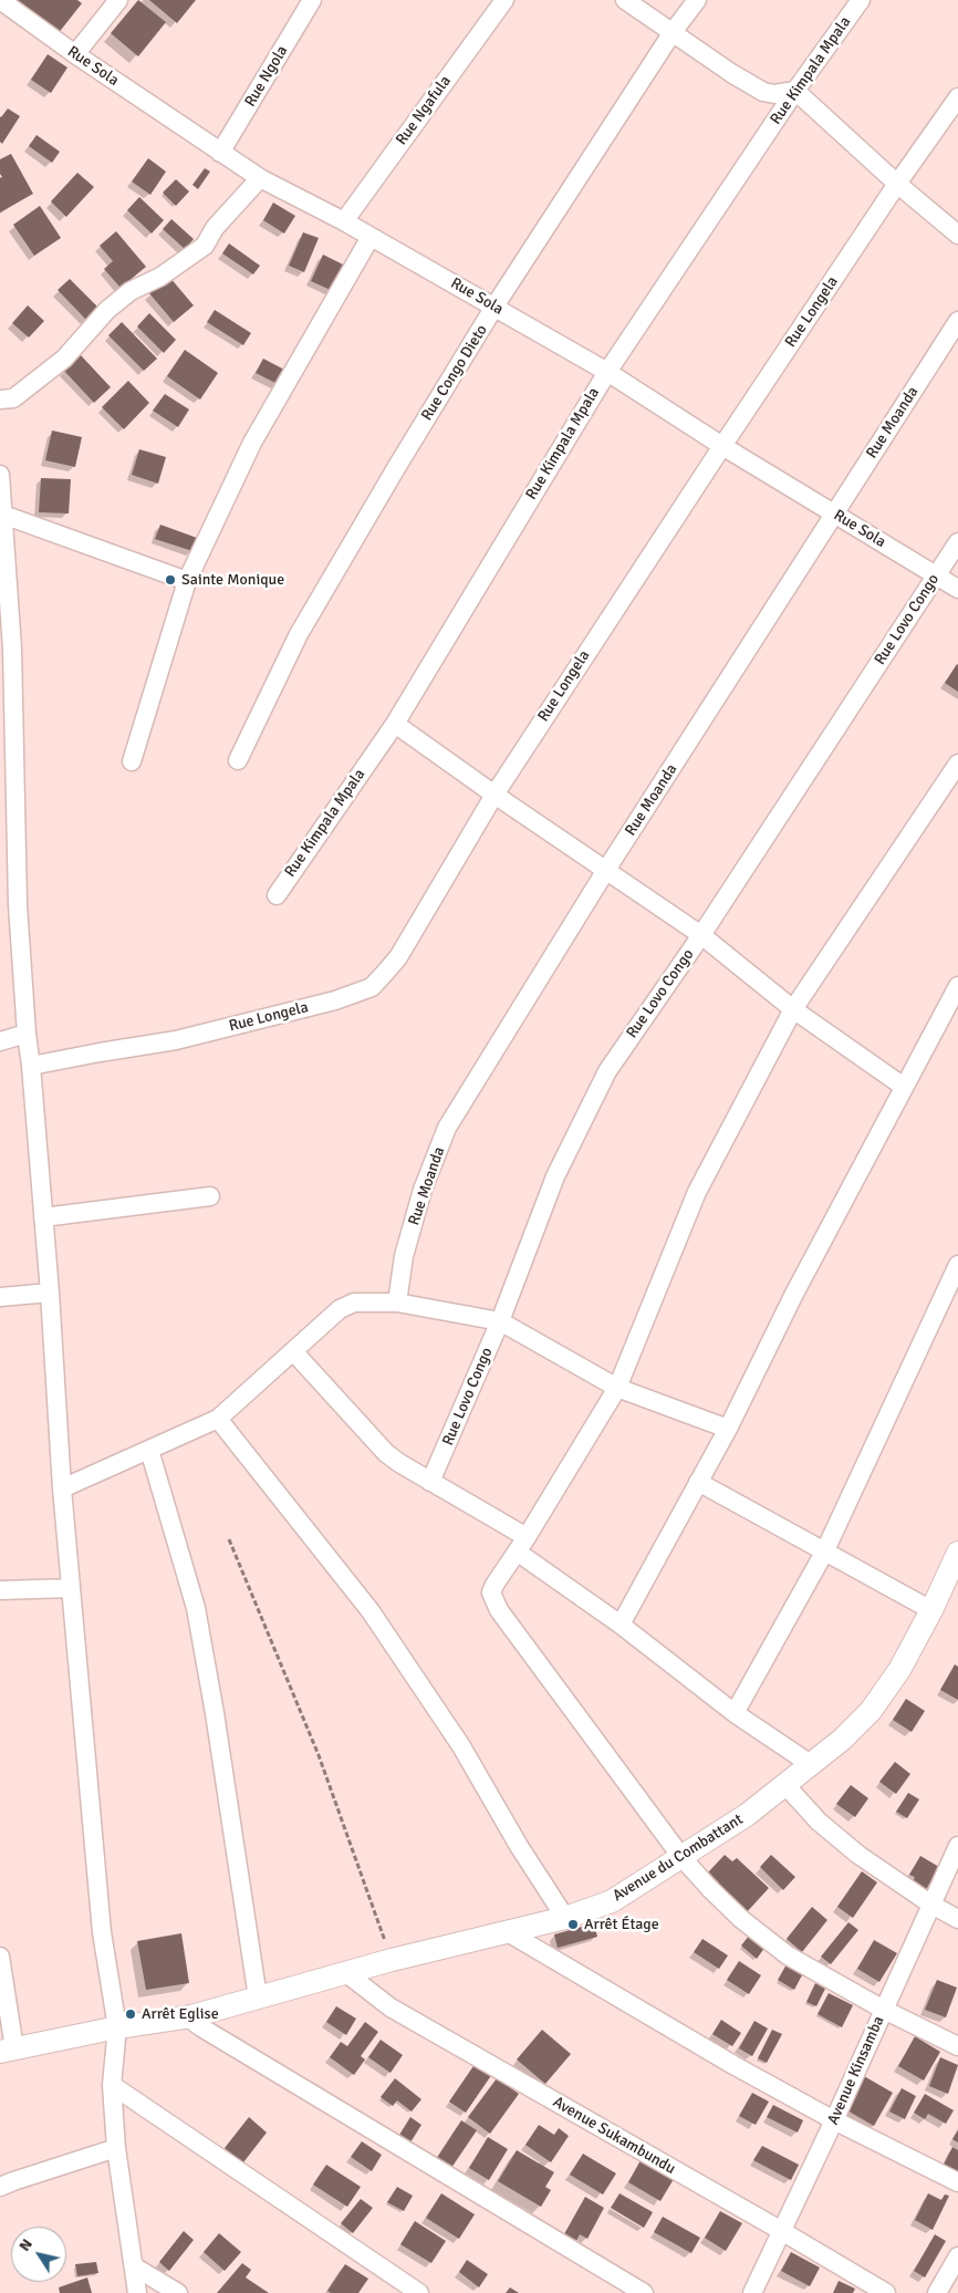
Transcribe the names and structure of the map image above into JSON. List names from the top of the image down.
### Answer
{
  "streets": {
    "street": [
      "Rue Sola",
      "Rue Kimpala Mpala",
      "Rue Ngola",
      "Rue Ngafula",
      "Rue Longela",
      "Rue Congo Dieto",
      "Rue Moanda",
      "Rue Lovo Congo",
      "Avenue du Combattant",
      "Avenue Kinsamba",
      "Avenue Sukambundu"
    ]
  },
  "crossings": [
    ["Rue Sola", "Rue Kimpala Mpala"],
    ["Rue Sola", "Rue Ngola"],
    ["Rue Sola", "Rue Ngafula"],
    ["Rue Sola", "Rue Longela"],
    ["Rue Sola", "Rue Congo Dieto"],
    ["Rue Sola", "Rue Moanda"],
    ["Rue Sola", "Rue Lovo Congo"],
    ["Avenue du Combattant", "Avenue Sukambundu"],
    ["Avenue Kinsamba", "Avenue Sukambundu"]
  ],
  "places": ["Sainte Monique", "Arrêt Étage", "Arrêt Eglise"],
  "north": "top left"
}
